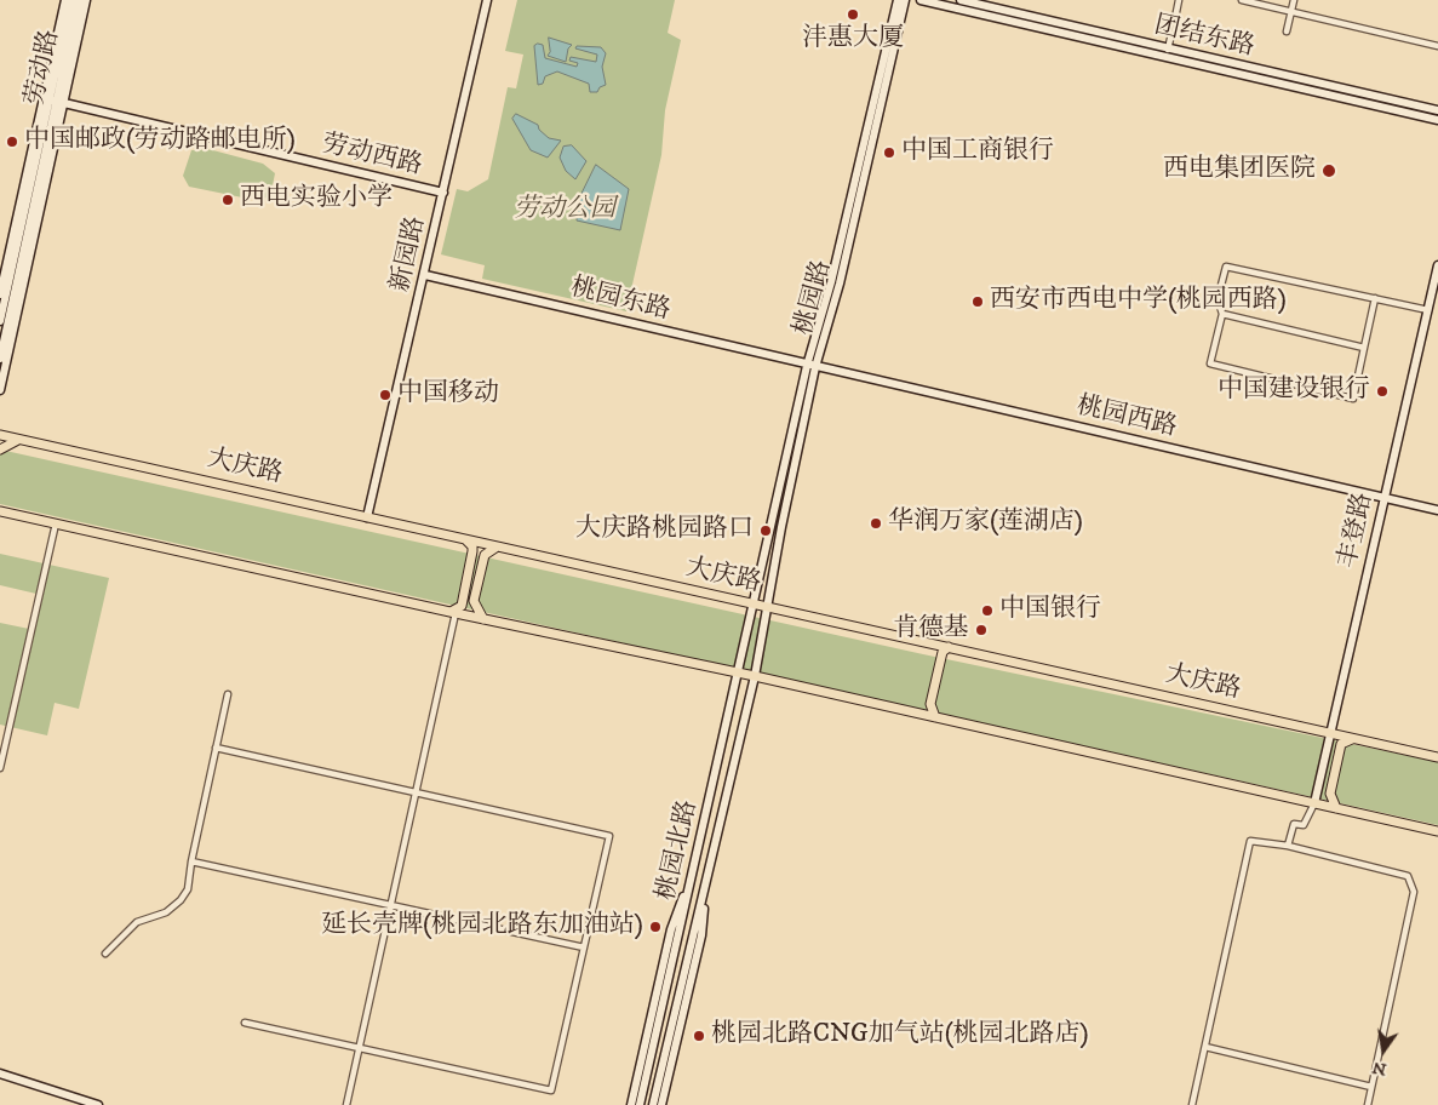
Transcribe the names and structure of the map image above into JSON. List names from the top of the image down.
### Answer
{
  "streets": {
    "main road": ["大庆路"],
    "street": [
      "团结东路",
      "劳动路",
      "劳动西路",
      "新园路",
      "桃园路",
      "桃园东路",
      "桃园西路",
      "丰登路",
      "桃园北路"
    ]
  },
  "crossings": [
    ["劳动路", "劳动西路"],
    ["劳动西路", "新园路"],
    ["新园路", "桃园东路"],
    ["新园路", "大庆路"],
    ["桃园路", "桃园东路"],
    ["桃园路", "桃园西路"],
    ["桃园路", "大庆路"],
    ["桃园路", "桃园北路"],
    ["桃园东路", "桃园西路"],
    ["桃园西路", "丰登路"],
    ["大庆路", "丰登路"],
    ["大庆路", "桃园北路"]
  ],
  "parks": ["劳动公园"],
  "places": [
    "沣惠大厦",
    "中国邮政(劳动路邮电所)",
    "中国工商银行",
    "西电集团医院",
    "西电实验小学",
    "西安市西电中学(桃园西路)",
    "中国建设银行",
    "中国移动",
    "华润万家(莲湖店)",
    "大庆路桃园路口",
    "中国银行",
    "肯德基",
    "延长壳牌(桃园北路东加油站)",
    "桃园北路CNG加气站(桃园北路店)"
  ],
  "north": "bottom"
}
